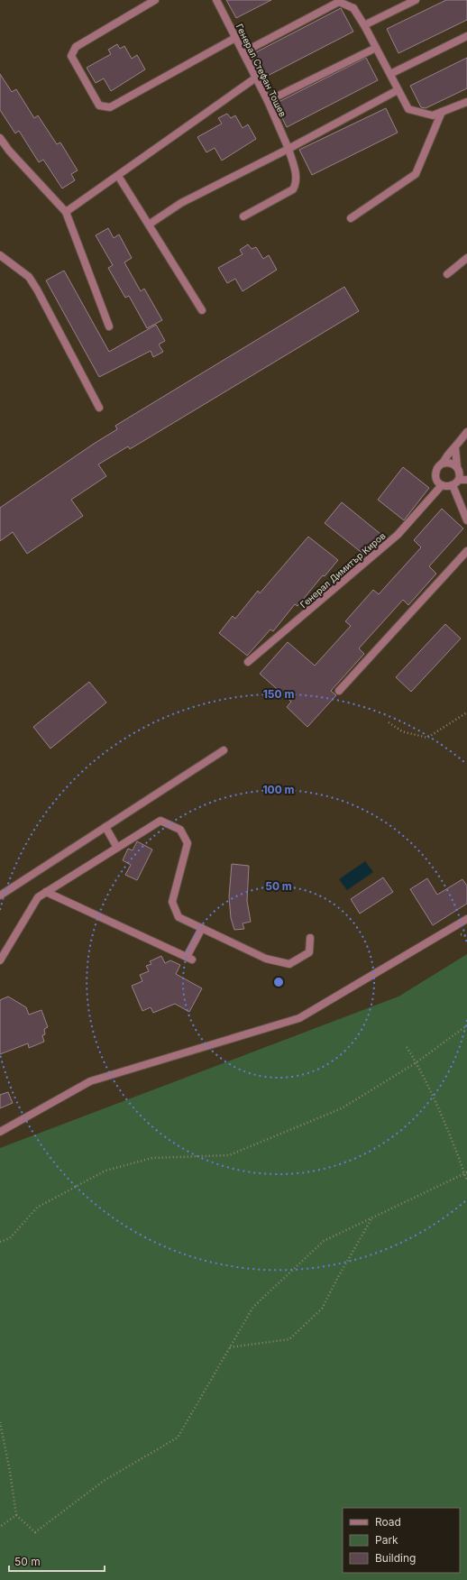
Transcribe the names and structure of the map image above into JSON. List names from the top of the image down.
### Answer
{
  "streets": {
    "street": ["Генерал Стефан Тошев", "Генерал Димитър Киров"]
  },
  "legend": ["Road", "Park", "Building"],
  "scale_bar": "50 m",
  "rings": ["150 m", "100 m", "50 m"]
}
